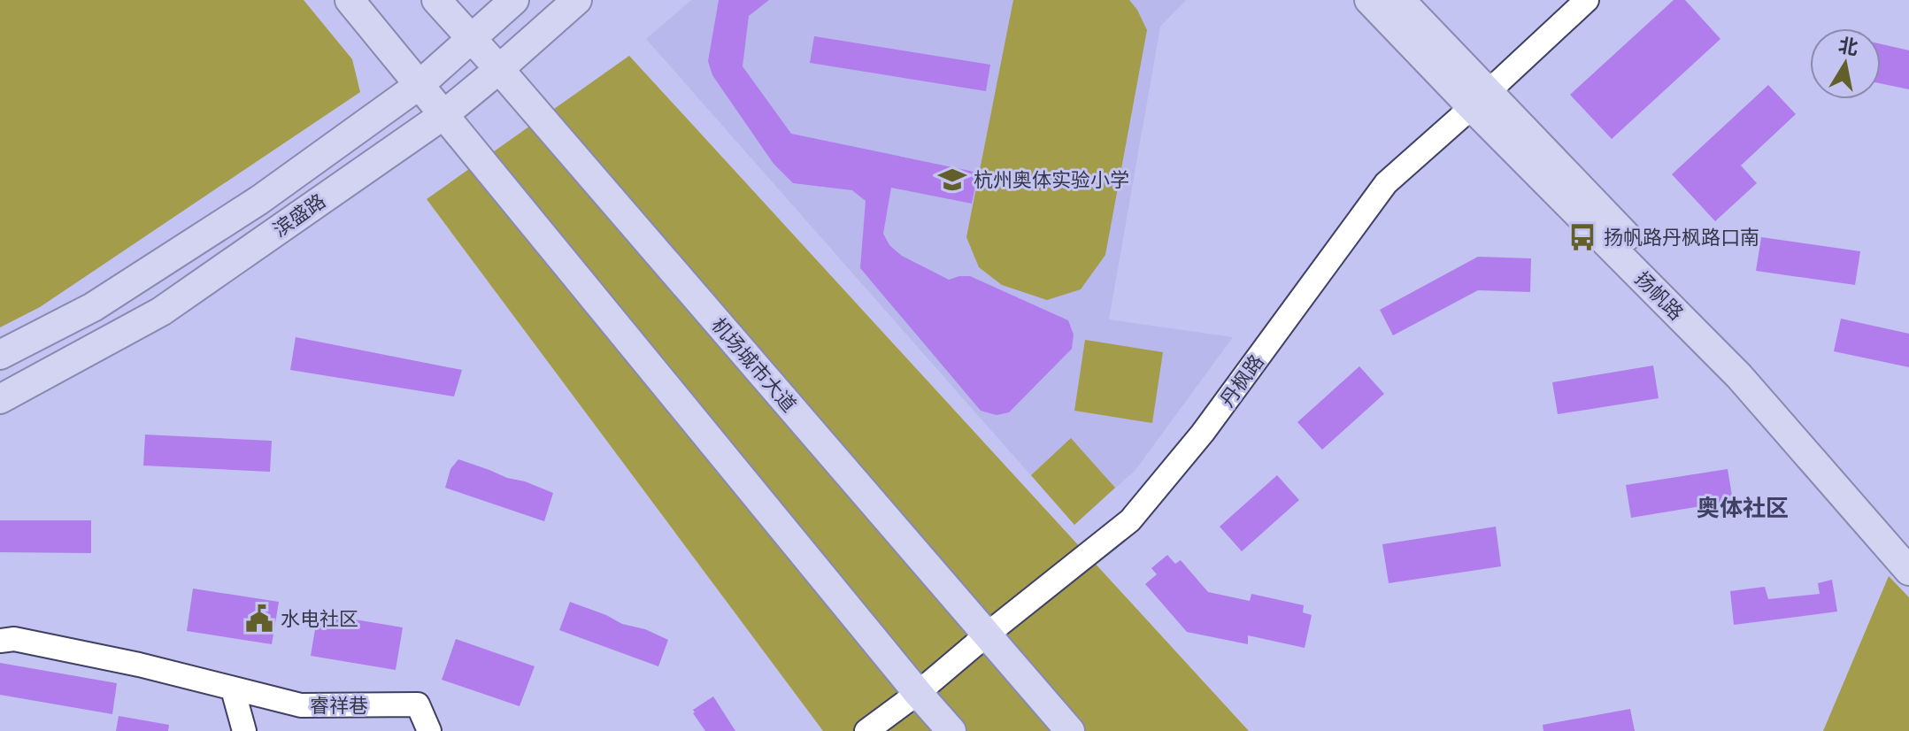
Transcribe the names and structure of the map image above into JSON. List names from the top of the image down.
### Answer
{
  "streets": {
    "main road": ["滨盛路", "扬帆路", "机场城市大道"],
    "street": ["丹枫路", "睿祥巷"]
  },
  "crossings": [
    ["滨盛路", "机场城市大道"],
    ["扬帆路", "丹枫路"],
    ["机场城市大道", "丹枫路"]
  ],
  "districts": ["奥体社区"],
  "places": {
    "school or university": ["杭州奥体实验小学"],
    "bus stop": ["扬帆路丹枫路口南"],
    "public building": ["水电社区"]
  },
  "north": "top"
}
